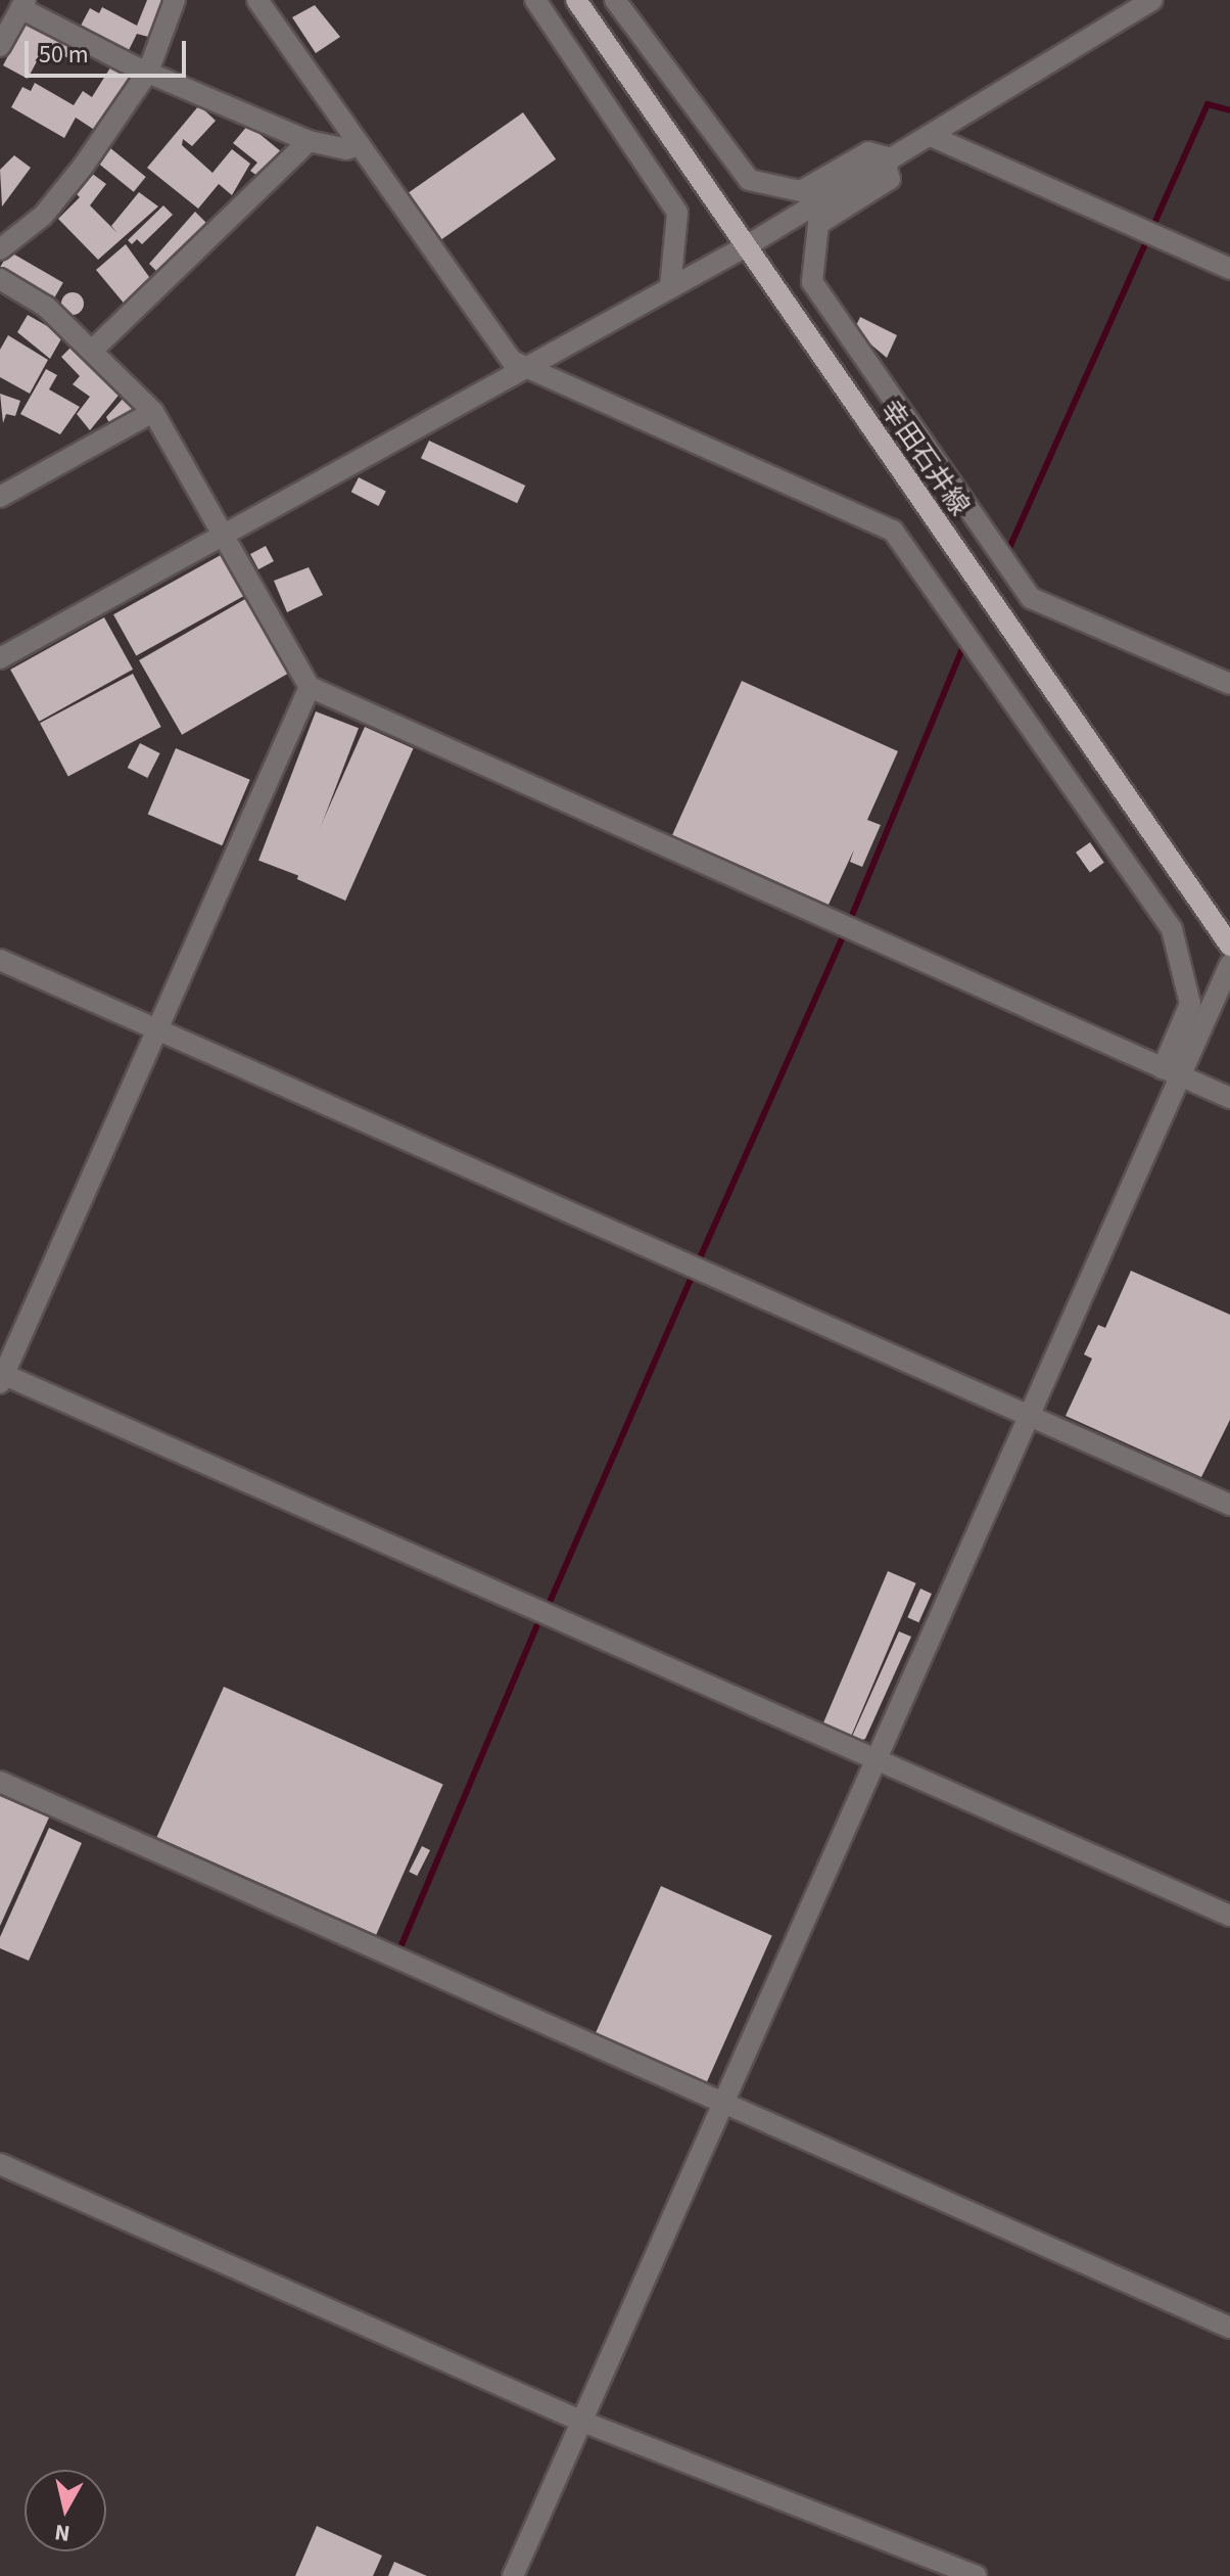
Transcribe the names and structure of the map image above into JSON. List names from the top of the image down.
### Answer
{
  "streets": {
    "main road": ["幸田石井線"]
  },
  "scale_bar": "50 m",
  "north": "bottom"
}
